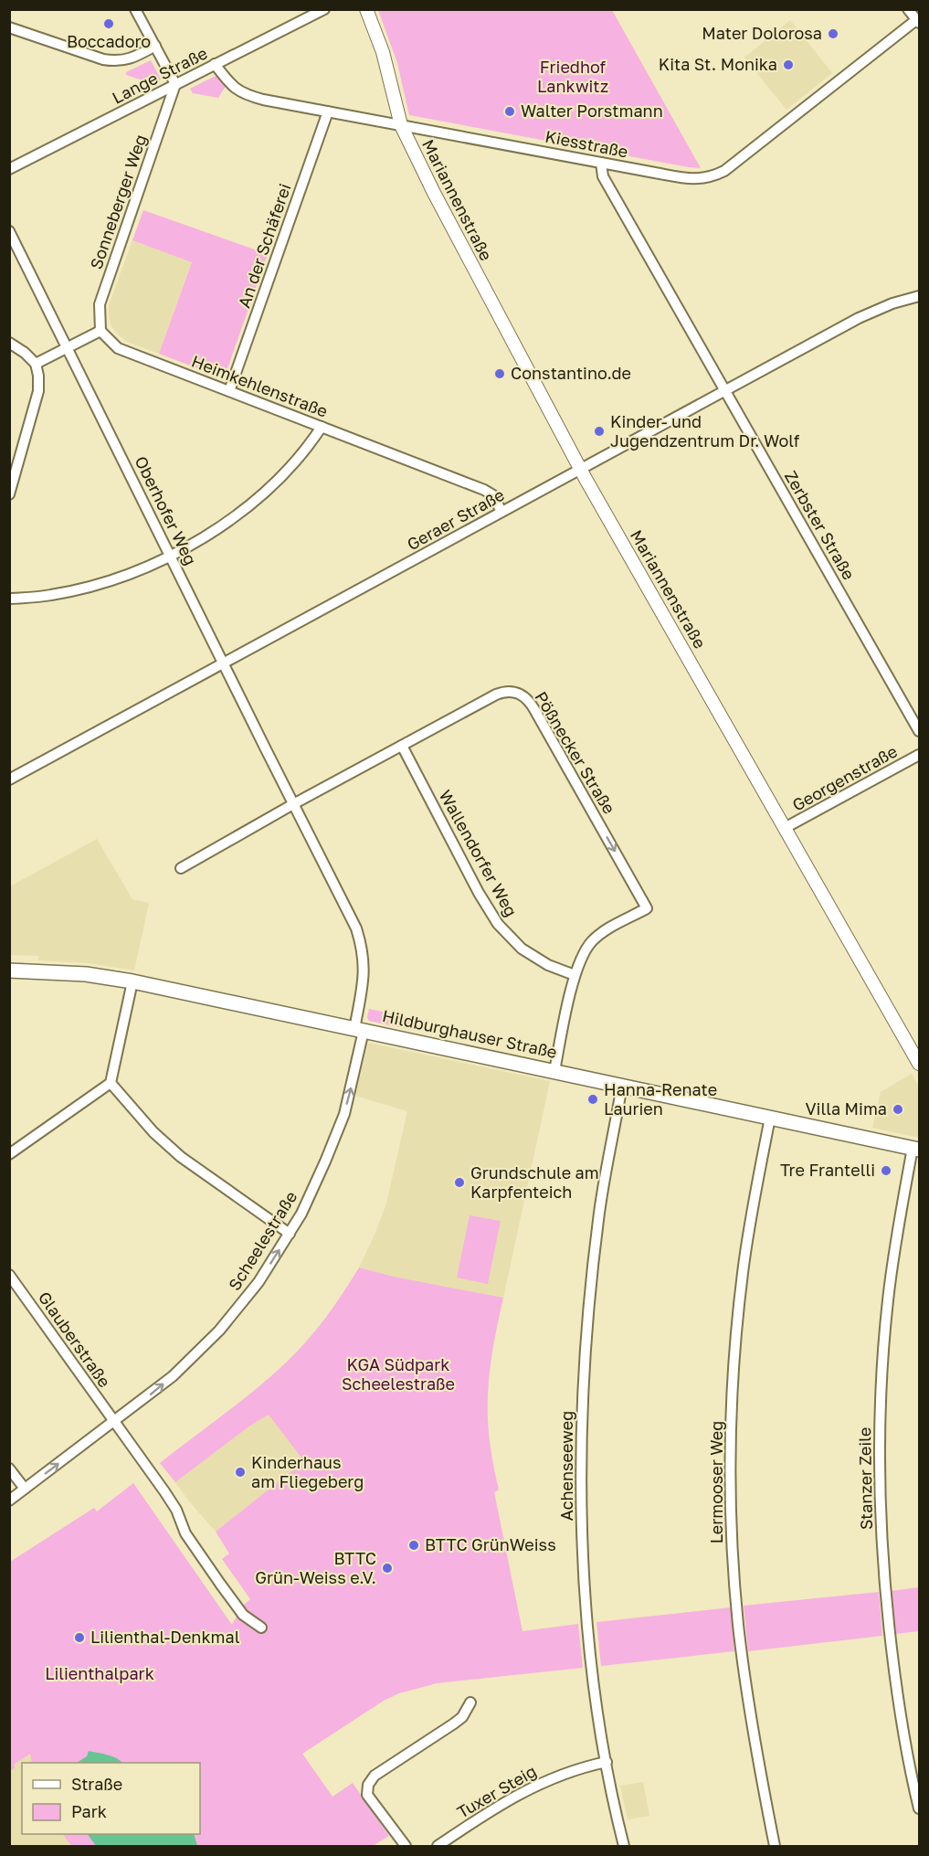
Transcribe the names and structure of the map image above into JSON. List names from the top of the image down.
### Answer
{
  "streets": {
    "main road": ["Hildburghauser Straße"],
    "street": [
      "Lange Straße",
      "Kiesstraße",
      "Mariannenstraße",
      "Sonneberger Weg",
      "An der Schäferei",
      "Heimkehlenstraße",
      "Oberhofer Weg",
      "Geraer Straße",
      "Zerbster Straße",
      "Pößnecker Straße",
      "Georgenstraße",
      "Wallendorfer Weg",
      "Scheelestraße",
      "Glauberstraße",
      "Achenseeweg",
      "Stanzer Zeile",
      "Lermooser Weg",
      "Tuxer Steig"
    ]
  },
  "crossings": [
    ["Lange Straße", "Kiesstraße"],
    ["Lange Straße", "Sonneberger Weg"],
    ["Kiesstraße", "Mariannenstraße"],
    ["Kiesstraße", "An der Schäferei"],
    ["Kiesstraße", "Zerbster Straße"],
    ["Mariannenstraße", "Geraer Straße"],
    ["Mariannenstraße", "Georgenstraße"],
    ["Sonneberger Weg", "Heimkehlenstraße"],
    ["An der Schäferei", "Heimkehlenstraße"],
    ["Heimkehlenstraße", "Geraer Straße"],
    ["Oberhofer Weg", "Geraer Straße"],
    ["Oberhofer Weg", "Pößnecker Straße"],
    ["Oberhofer Weg", "Hildburghauser Straße"],
    ["Oberhofer Weg", "Scheelestraße"],
    ["Geraer Straße", "Zerbster Straße"],
    ["Pößnecker Straße", "Wallendorfer Weg"],
    ["Hildburghauser Straße", "Scheelestraße"],
    ["Hildburghauser Straße", "Achenseeweg"],
    ["Hildburghauser Straße", "Stanzer Zeile"],
    ["Hildburghauser Straße", "Lermooser Weg"],
    ["Scheelestraße", "Glauberstraße"],
    ["Achenseeweg", "Tuxer Steig"]
  ],
  "one_way": ["Scheelestraße"],
  "parks": ["Friedhof Lankwitz", "KGA Südpark Scheelestraße", "Lilienthalpark"],
  "places": [
    "Boccadoro",
    "Mater Dolorosa",
    "Kita St. Monika",
    "Walter Porstmann",
    "Constantino.de",
    "Kinder- und Jugendzentrum Dr. Wolf",
    "Hanna-Renate Laurien",
    "Villa Mima",
    "Tre Frantelli",
    "Grundschule am Karpfenteich",
    "Kinderhaus am Fliegeberg",
    "BTTC GrünWeiss",
    "BTTC Grün-Weiss e.V.",
    "Lilienthal-Denkmal"
  ],
  "legend": ["Straße", "Park"]
}
